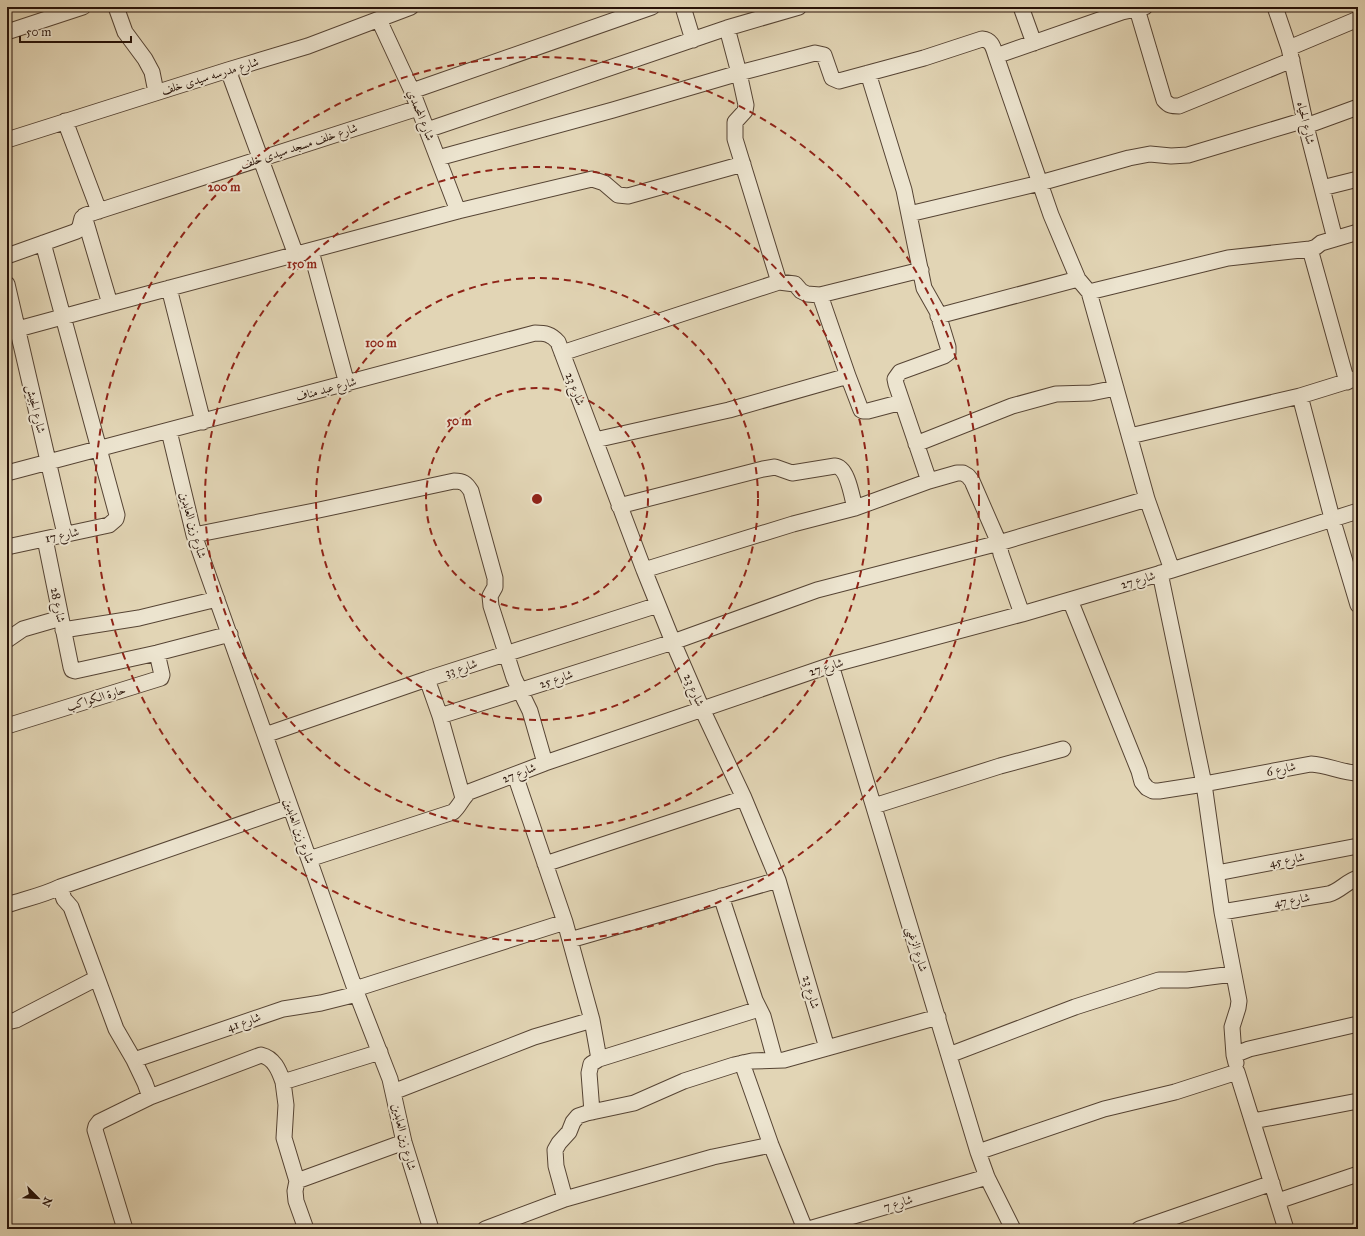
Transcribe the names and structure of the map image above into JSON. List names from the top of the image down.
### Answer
{
  "streets": {
    "street": [
      "شارع مدرسه سيدى خلف",
      "شارع المحمدي",
      "شارع الحياه",
      "شارع خلف مسجد سيدى خلف",
      "شارع عبد مناف",
      "شارع 23",
      "شارع الجيش",
      "شارع زين العابدين",
      "شارع 17",
      "شارع 27",
      "شارع 28",
      "شارع 33",
      "شارع 25",
      "حارة الكواكب",
      "شارع 6",
      "شارع 45",
      "شارع 47",
      "شارع الزغبى",
      "شارع 41",
      "شارع 7"
    ]
  },
  "crossings": [
    ["شارع مدرسه سيدى خلف", "شارع المحمدي"],
    ["شارع المحمدي", "شارع خلف مسجد سيدى خلف"],
    ["شارع عبد مناف", "شارع 23"],
    ["شارع عبد مناف", "شارع الجيش"],
    ["شارع عبد مناف", "شارع زين العابدين"],
    ["شارع عبد مناف", "شارع 17"],
    ["شارع 23", "شارع 27"],
    ["شارع 23", "شارع 33"],
    ["شارع 23", "شارع 25"],
    ["شارع الجيش", "شارع 17"],
    ["شارع زين العابدين", "شارع 27"],
    ["شارع زين العابدين", "شارع 33"],
    ["شارع زين العابدين", "شارع 41"],
    ["شارع 17", "شارع 28"],
    ["شارع 27", "شارع 6"],
    ["شارع 27", "شارع الزغبى"],
    ["شارع 28", "حارة الكواكب"],
    ["شارع الزغبى", "شارع 7"]
  ],
  "scale_bar": "50 m",
  "north": "bottom right",
  "rings": [
    "200 m",
    "150 m",
    "100 m",
    "50 m"
  ]
}
